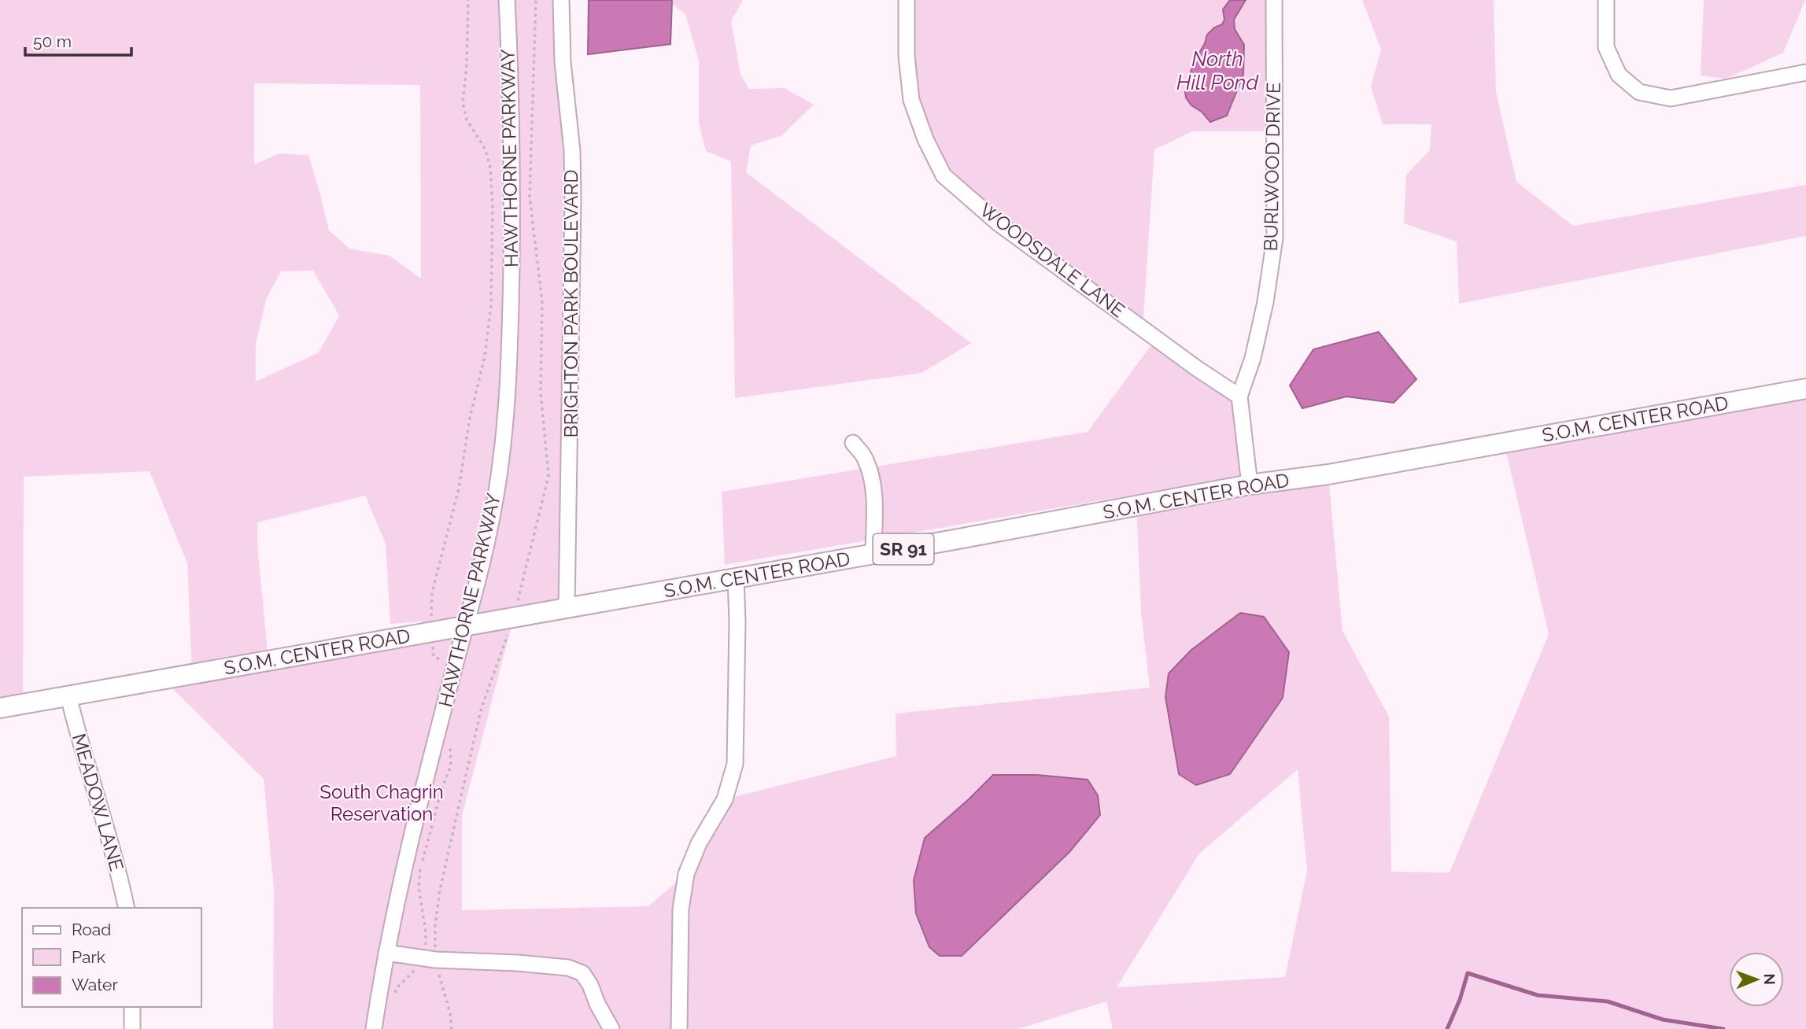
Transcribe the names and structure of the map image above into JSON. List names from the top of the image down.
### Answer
{
  "streets": {
    "main road": ["S.O.M. CENTER ROAD", "SR 91"],
    "street": [
      "HAWTHORNE PARKWAY",
      "BURLWOOD DRIVE",
      "WOODSDALE LANE",
      "BRIGHTON PARK BOULEVARD",
      "MEADOW LANE"
    ]
  },
  "crossings": [
    ["HAWTHORNE PARKWAY", "S.O.M. CENTER ROAD"],
    ["BURLWOOD DRIVE", "WOODSDALE LANE"],
    ["BRIGHTON PARK BOULEVARD", "S.O.M. CENTER ROAD"],
    ["S.O.M. CENTER ROAD", "MEADOW LANE"]
  ],
  "water": ["North Hill Pond"],
  "parks": ["South Chagrin Reservation"],
  "legend": ["Road", "Park", "Water"],
  "scale_bar": "50 m",
  "north": "right"
}
